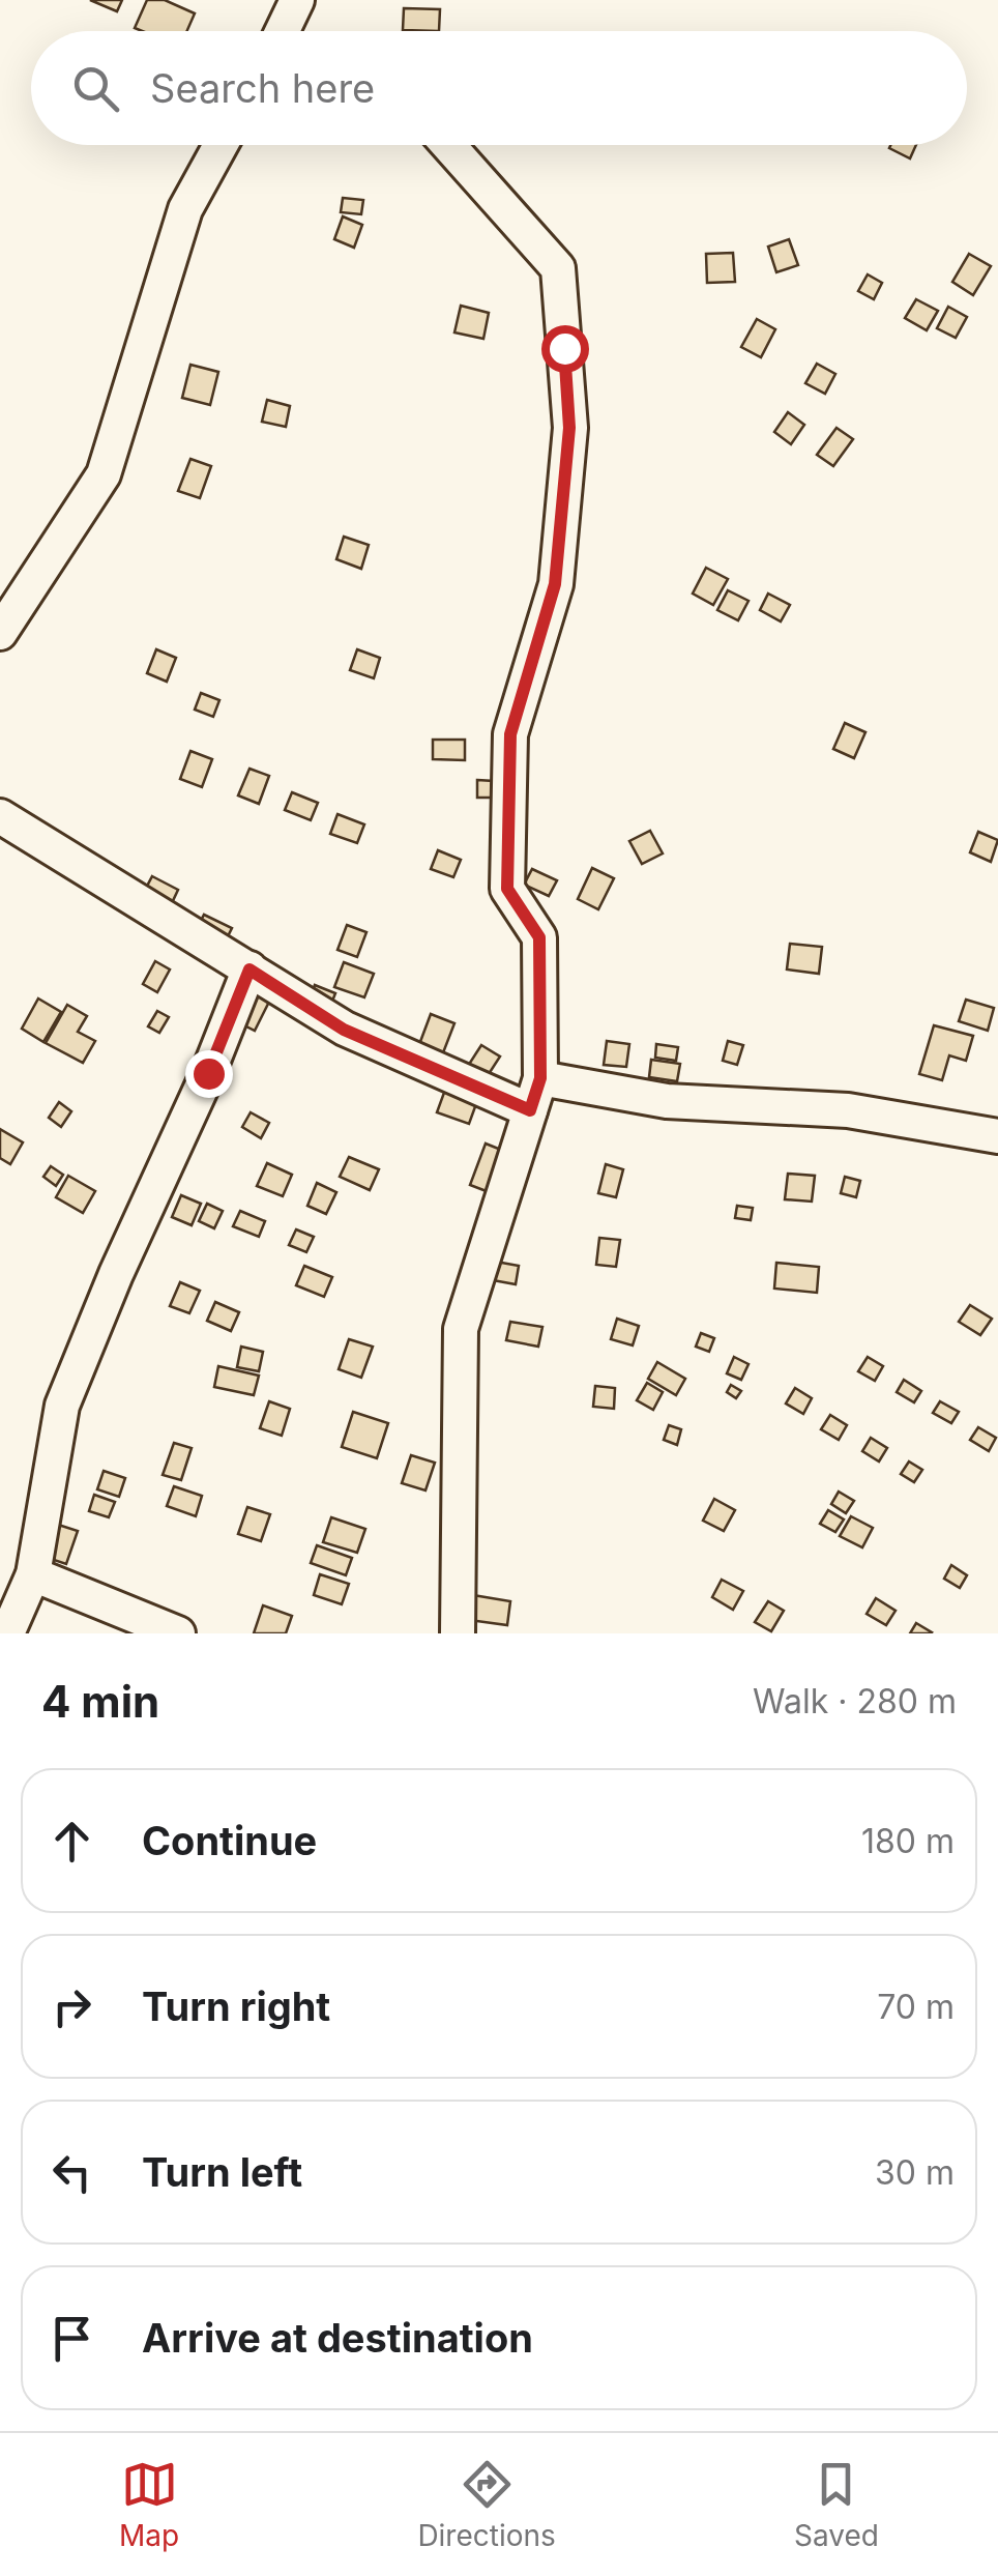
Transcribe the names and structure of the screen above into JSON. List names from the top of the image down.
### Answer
{
  "page": {
    "search": "Search here",
    "heading": ["4 min", "Walk · 280 m"],
    "list": [
      ["Continue", "180 m"],
      ["Turn right", "70 m"],
      ["Turn left", "30 m"],
      "Arrive at destination"
    ],
    "nav": ["Map", "Directions", "Saved"]
  }
}
